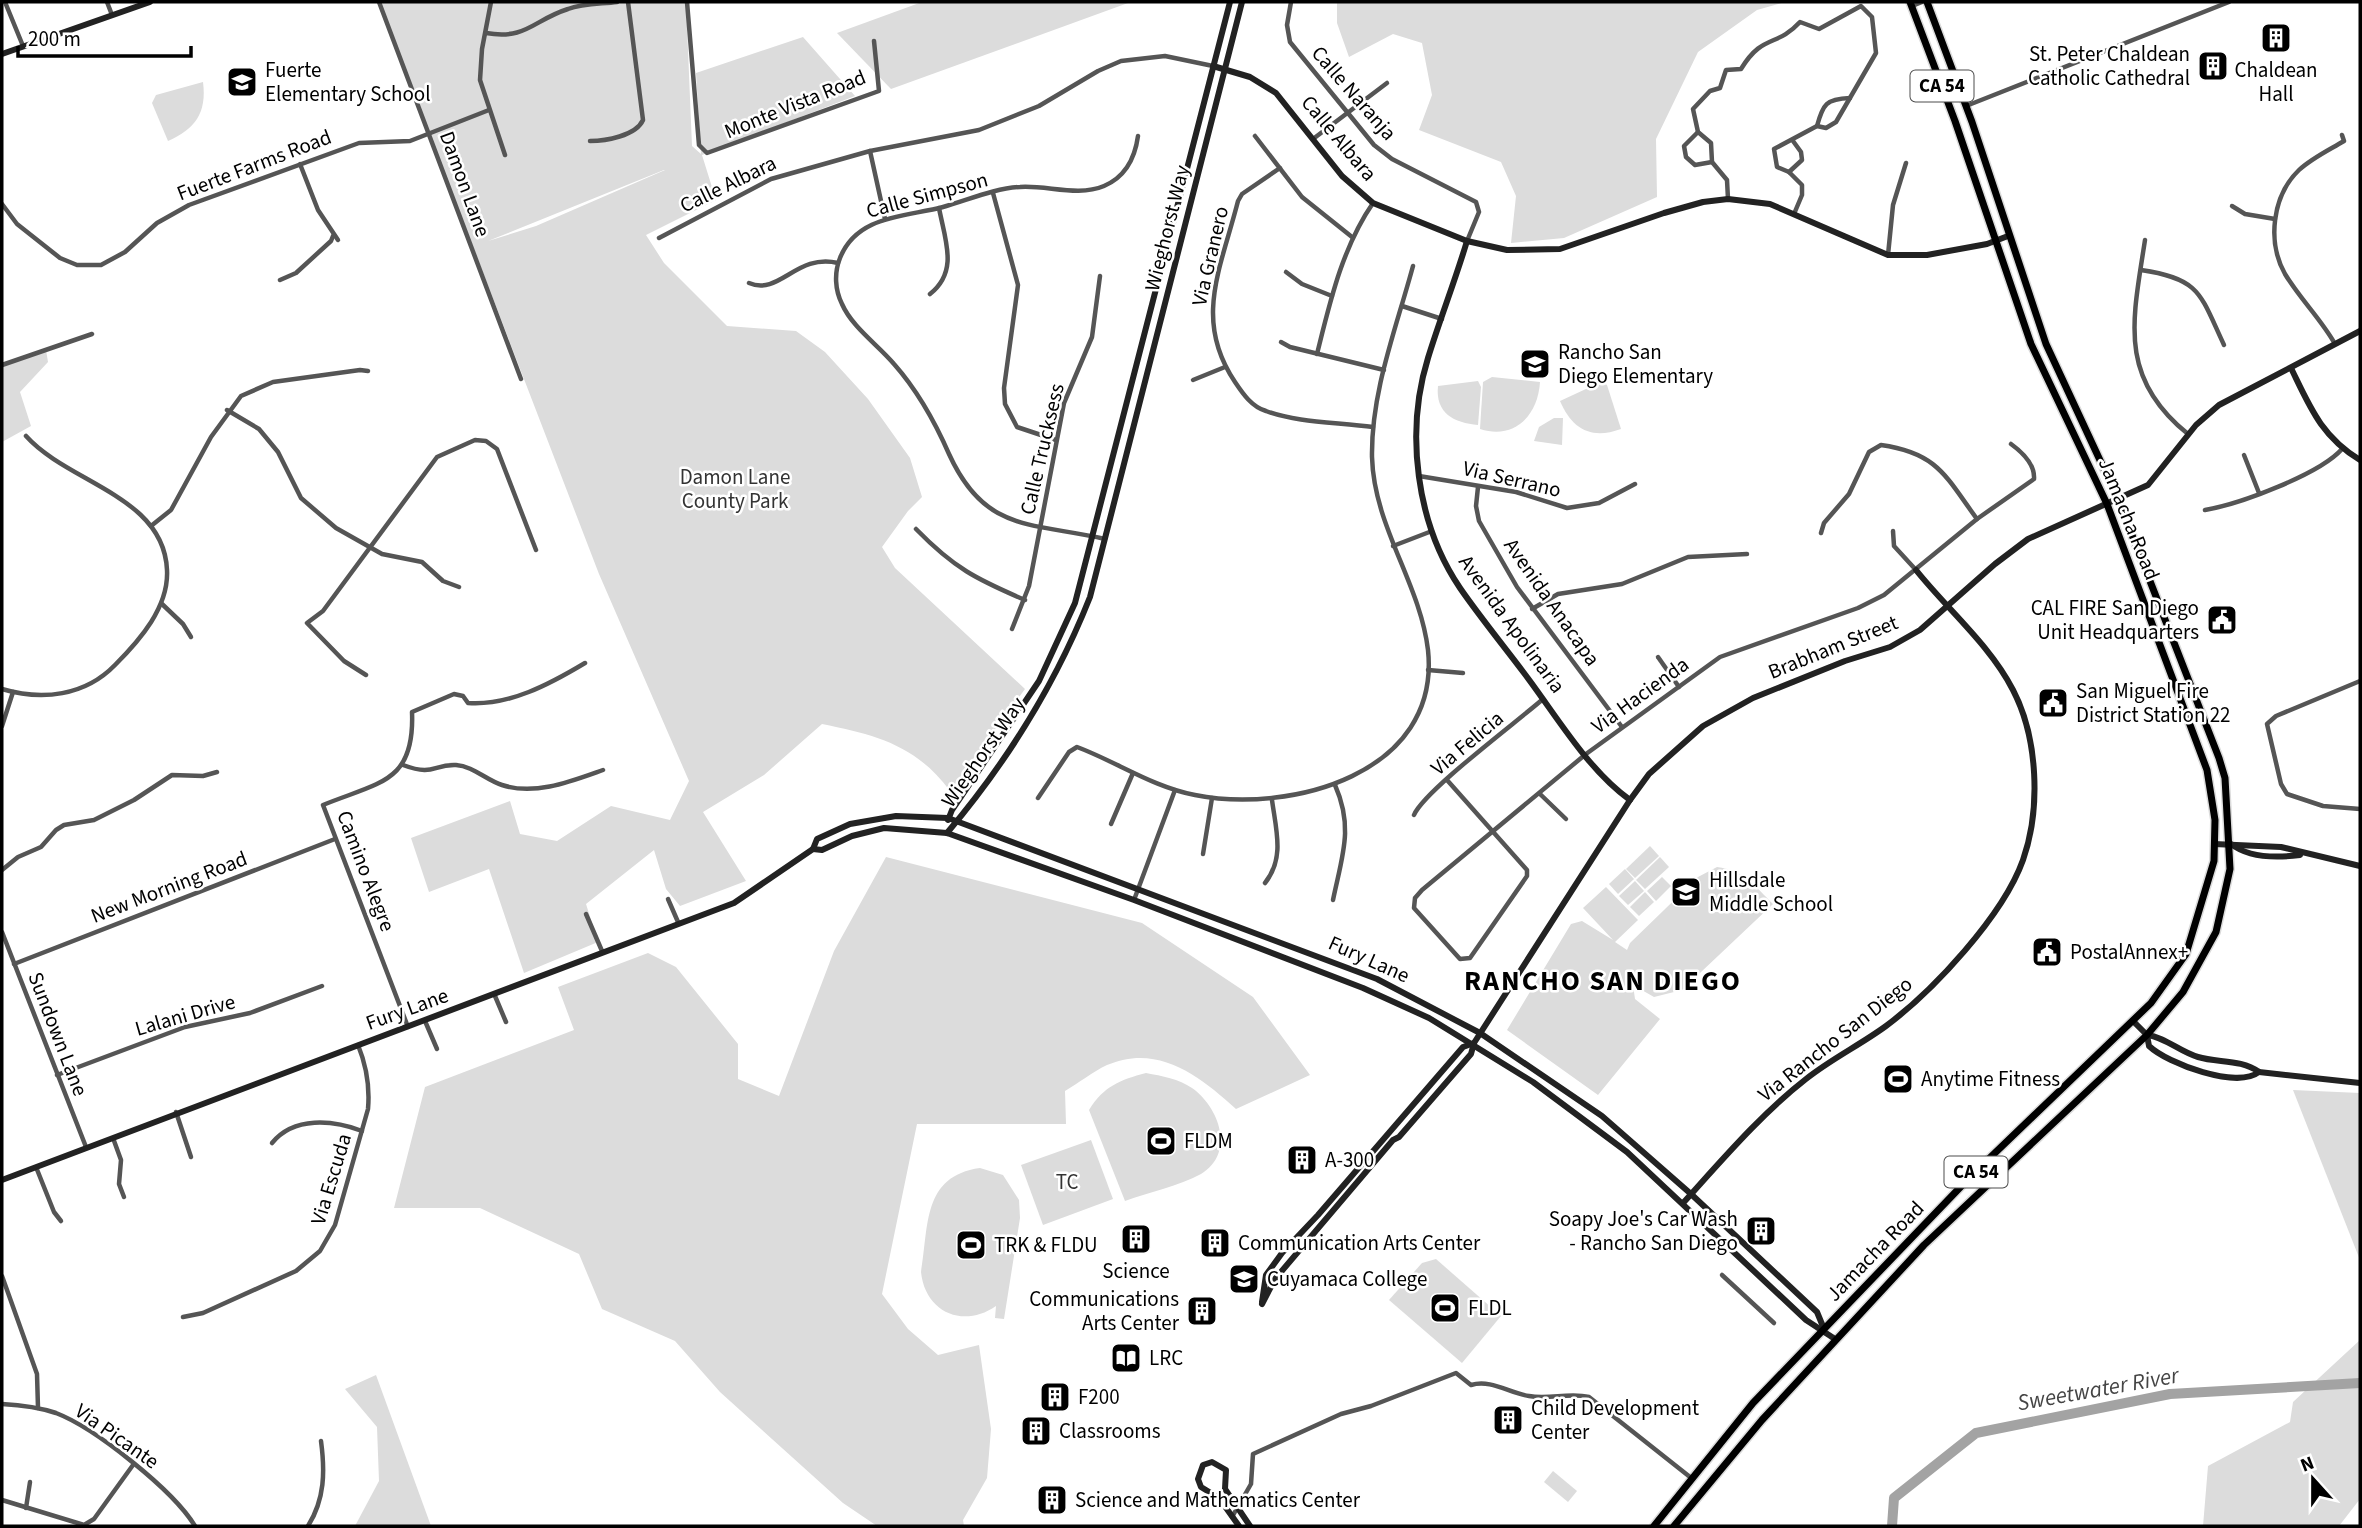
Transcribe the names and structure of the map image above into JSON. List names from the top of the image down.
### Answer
{
  "streets": {
    "main road": ["CA 54", "Jamacha Road"],
    "street": [
      "Calle Naranja",
      "Monte Vista Road",
      "Calle Albara",
      "Fuerte Farms Road",
      "Damon Lane",
      "Calle Simpson",
      "Wieghorst Way",
      "Via Granero",
      "Calle Trucksess",
      "Via Serrano",
      "Avenida Anacapa",
      "Avenida Apolinaria",
      "Brabham Street",
      "Via Hacienda",
      "Via Felicia",
      "Camino Alegre",
      "New Morning Road",
      "Fury Lane",
      "Lalani Drive",
      "Sundown Lane",
      "Via Rancho San Diego",
      "Via Escuda",
      "Via Picante"
    ]
  },
  "crossings": [
    ["Calle Naranja", "Calle Albara"],
    ["Calle Naranja", "Avenida Apolinaria"],
    ["Calle Albara", "Wieghorst Way"],
    ["Calle Albara", "Jamacha Road"],
    ["Calle Albara", "Avenida Apolinaria"],
    ["Fuerte Farms Road", "Damon Lane"],
    ["Wieghorst Way", "Fury Lane"],
    ["Via Serrano", "Avenida Anacapa"],
    ["Via Serrano", "Avenida Apolinaria"],
    ["Jamacha Road", "Brabham Street"],
    ["Jamacha Road", "Fury Lane"],
    ["Avenida Anacapa", "Via Hacienda"],
    ["Avenida Apolinaria", "Brabham Street"],
    ["Avenida Apolinaria", "Via Hacienda"],
    ["Avenida Apolinaria", "Via Felicia"],
    ["Brabham Street", "Fury Lane"],
    ["Brabham Street", "Via Rancho San Diego"],
    ["Via Hacienda", "Via Rancho San Diego"],
    ["Camino Alegre", "New Morning Road"],
    ["Camino Alegre", "Fury Lane"],
    ["New Morning Road", "Sundown Lane"],
    ["Fury Lane", "Sundown Lane"],
    ["Fury Lane", "Via Rancho San Diego"],
    ["Fury Lane", "Via Escuda"],
    ["Lalani Drive", "Sundown Lane"]
  ],
  "districts": ["RANCHO SAN DIEGO"],
  "water": ["Sweetwater River"],
  "parks": ["Damon Lane County Park", "TC"],
  "places": {
    "building": [
      "Chaldean Hall",
      "St. Peter Chaldean Catholic Cathedral",
      "A-300",
      "Soapy Joe's Car Wash - Rancho San Diego",
      "Science",
      "Communication Arts Center",
      "Communications Arts Center",
      "F200",
      "Child Development Center",
      "Classrooms",
      "Science and Mathematics Center"
    ],
    "school or university": [
      "Fuerte Elementary School",
      "Rancho San Diego Elementary",
      "Hillsdale Middle School",
      "Cuyamaca College"
    ],
    "public building": ["CAL FIRE San Diego Unit Headquarters", "San Miguel Fire District Station 22", "PostalAnnex+"],
    "sports": [
      "Anytime Fitness",
      "FLDM",
      "TRK & FLDU",
      "FLDL"
    ],
    "library": ["LRC"]
  },
  "scale_bar": "200 m",
  "north": "top"
}
